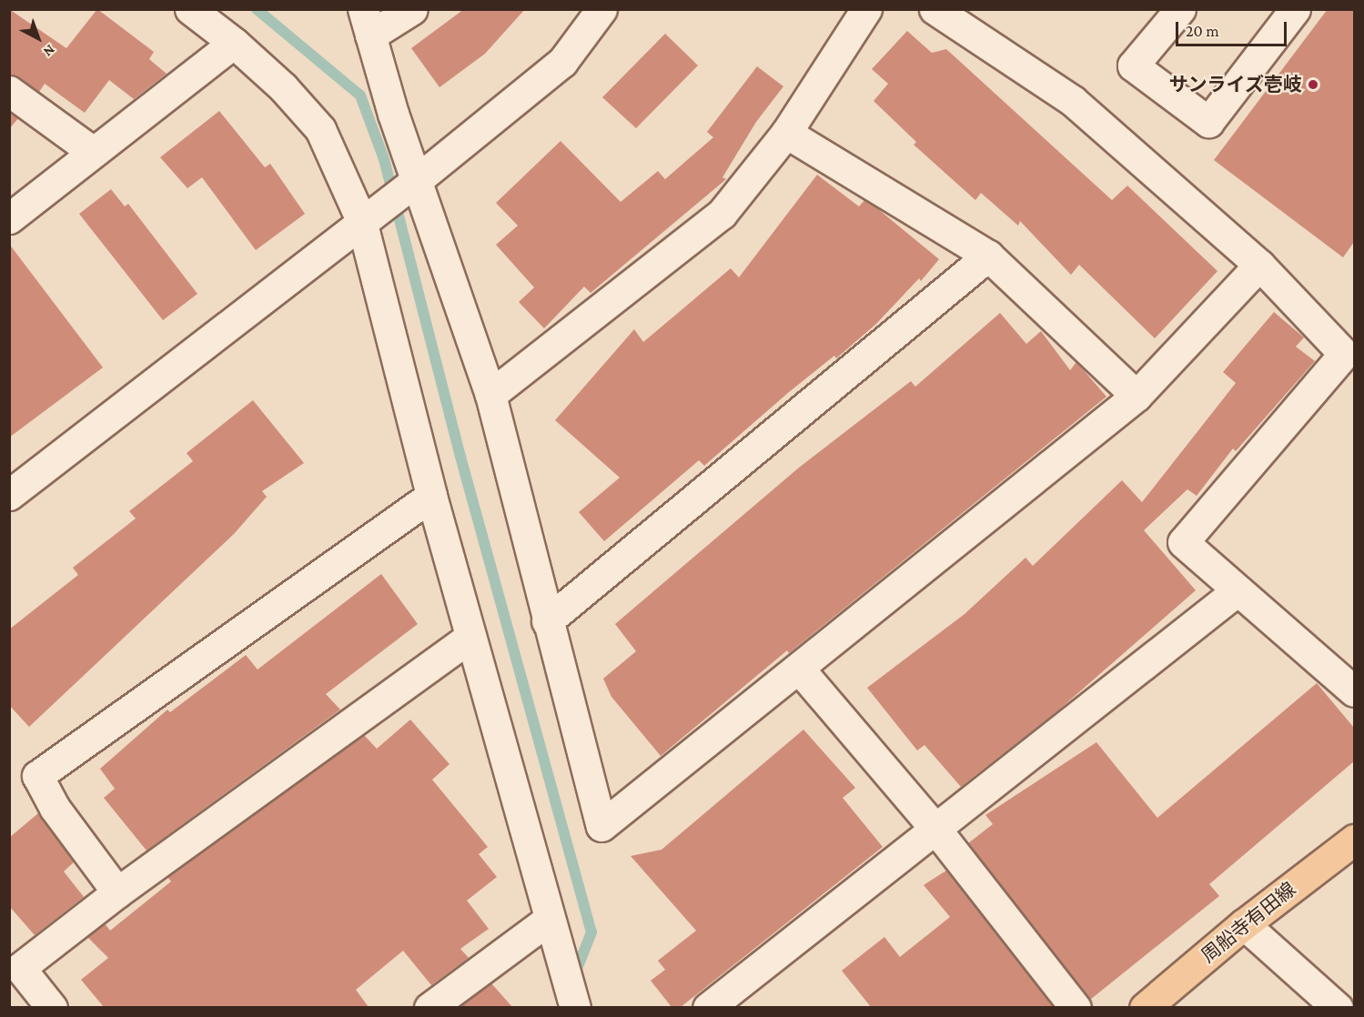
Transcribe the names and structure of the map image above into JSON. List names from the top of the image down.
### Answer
{
  "streets": {
    "main road": ["周船寺有田線"]
  },
  "places": ["サンライズ壱岐"],
  "scale_bar": "20 m",
  "north": "bottom right"
}
